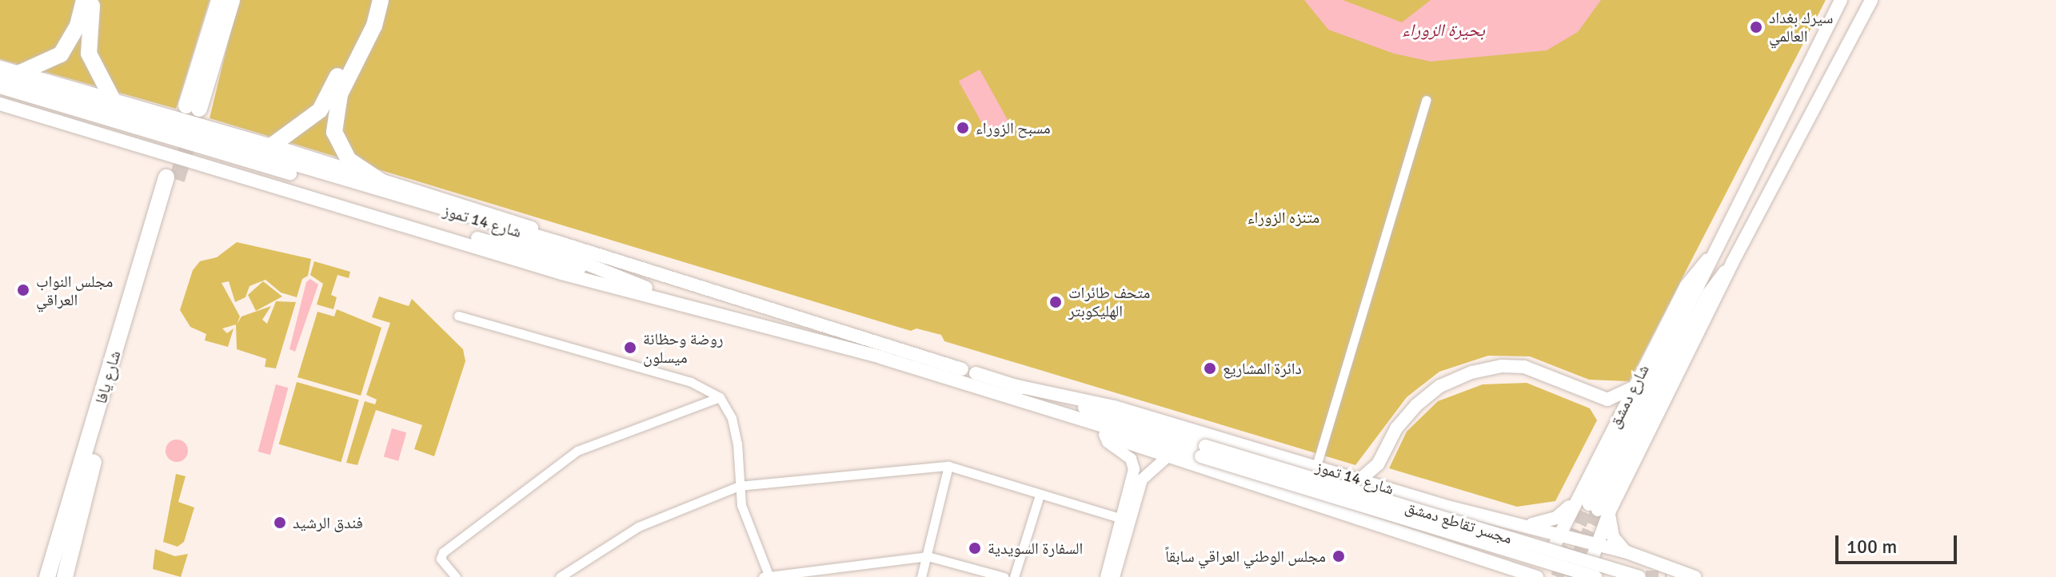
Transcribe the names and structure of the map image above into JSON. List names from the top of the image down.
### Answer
{
  "streets": {
    "highway": ["شارع يافا"],
    "main road": ["شارع 14 تموز", "شارع دمشق", "مجسر تقاطع دمشق"]
  },
  "crossings": [
    ["شارع 14 تموز", "شارع دمشق"],
    ["شارع 14 تموز", "مجسر تقاطع دمشق"]
  ],
  "water": ["بحيرة الزوراء"],
  "parks": ["متنزه الزوراء"],
  "places": [
    "سيرك بغداد العالمي",
    "مسبح الزوراء",
    "مجلس النواب العراقي",
    "متحف طائرات الهليكوبتر",
    "روضة وحظانة ميسلون",
    "دائرة المشاريع",
    "فندق الرشيد",
    "السفارة السويدية",
    "مجلس الوطني العراقي سابقاً"
  ],
  "scale_bar": "100 m"
}
